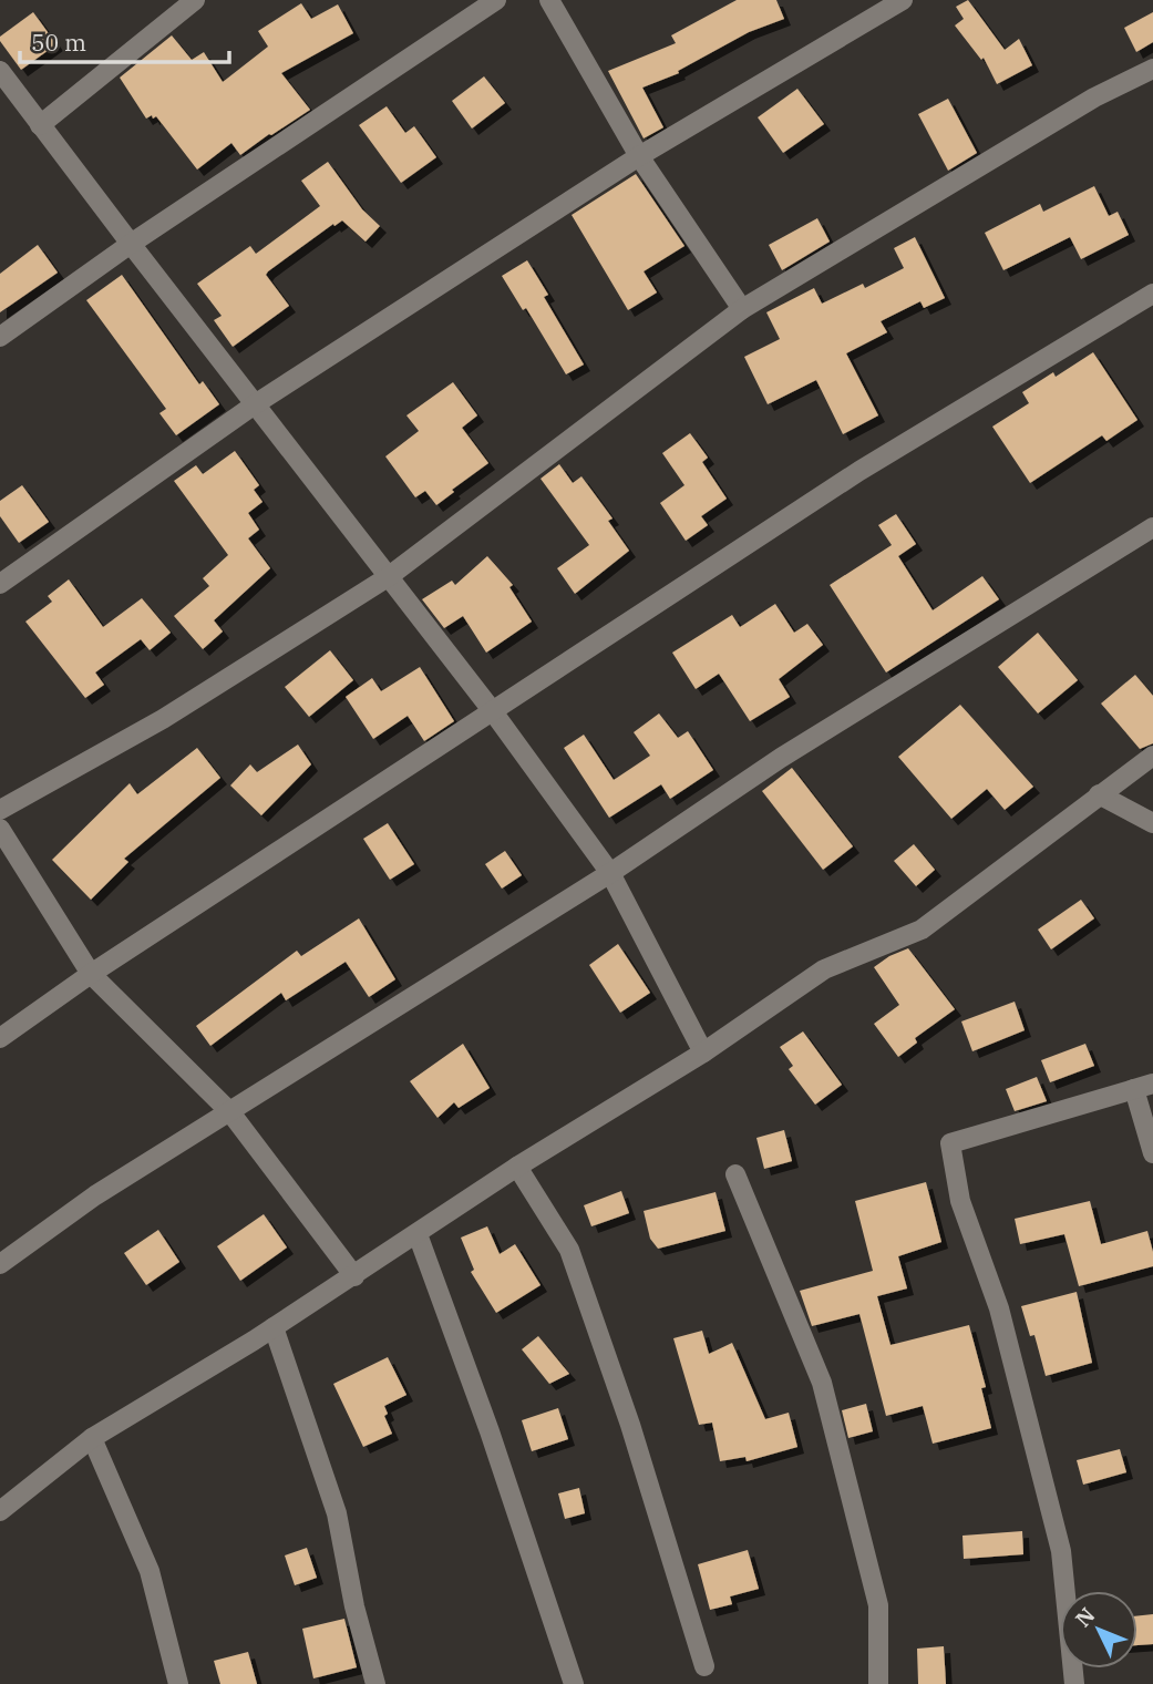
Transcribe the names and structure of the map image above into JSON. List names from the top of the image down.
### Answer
{
  "scale_bar": "50 m",
  "north": "top left"
}
